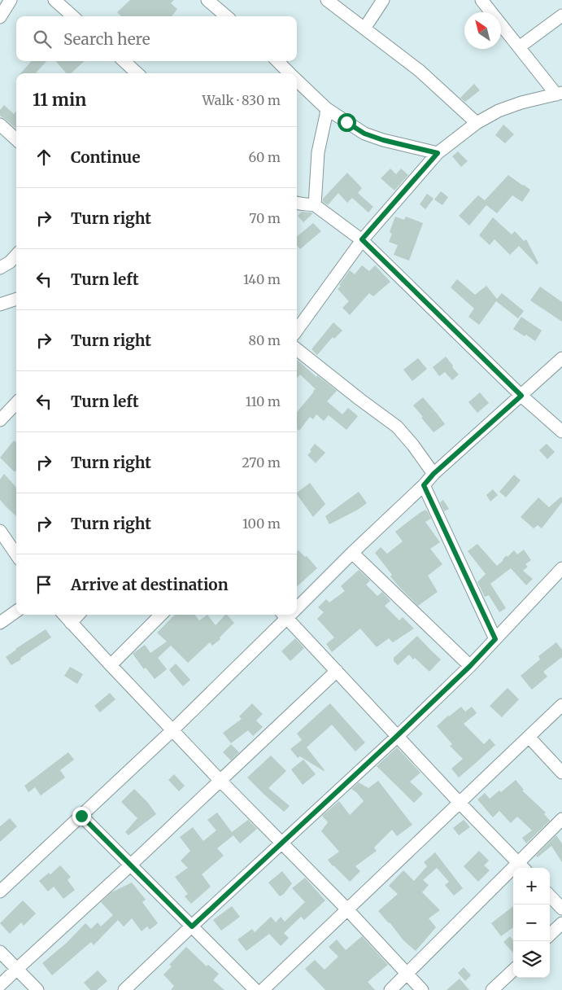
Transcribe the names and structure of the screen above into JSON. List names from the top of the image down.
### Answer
{
  "north": "top left",
  "page": {
    "search": "Search here",
    "heading": ["11 min", "Walk · 830 m"],
    "list": [
      ["Continue", "60 m"],
      ["Turn right", "70 m"],
      ["Turn left", "140 m"],
      ["Turn right", "80 m"],
      ["Turn left", "110 m"],
      ["Turn right", "270 m"],
      ["Turn right", "100 m"],
      "Arrive at destination"
    ],
    "map_buttons": ["+", "−"]
  }
}
